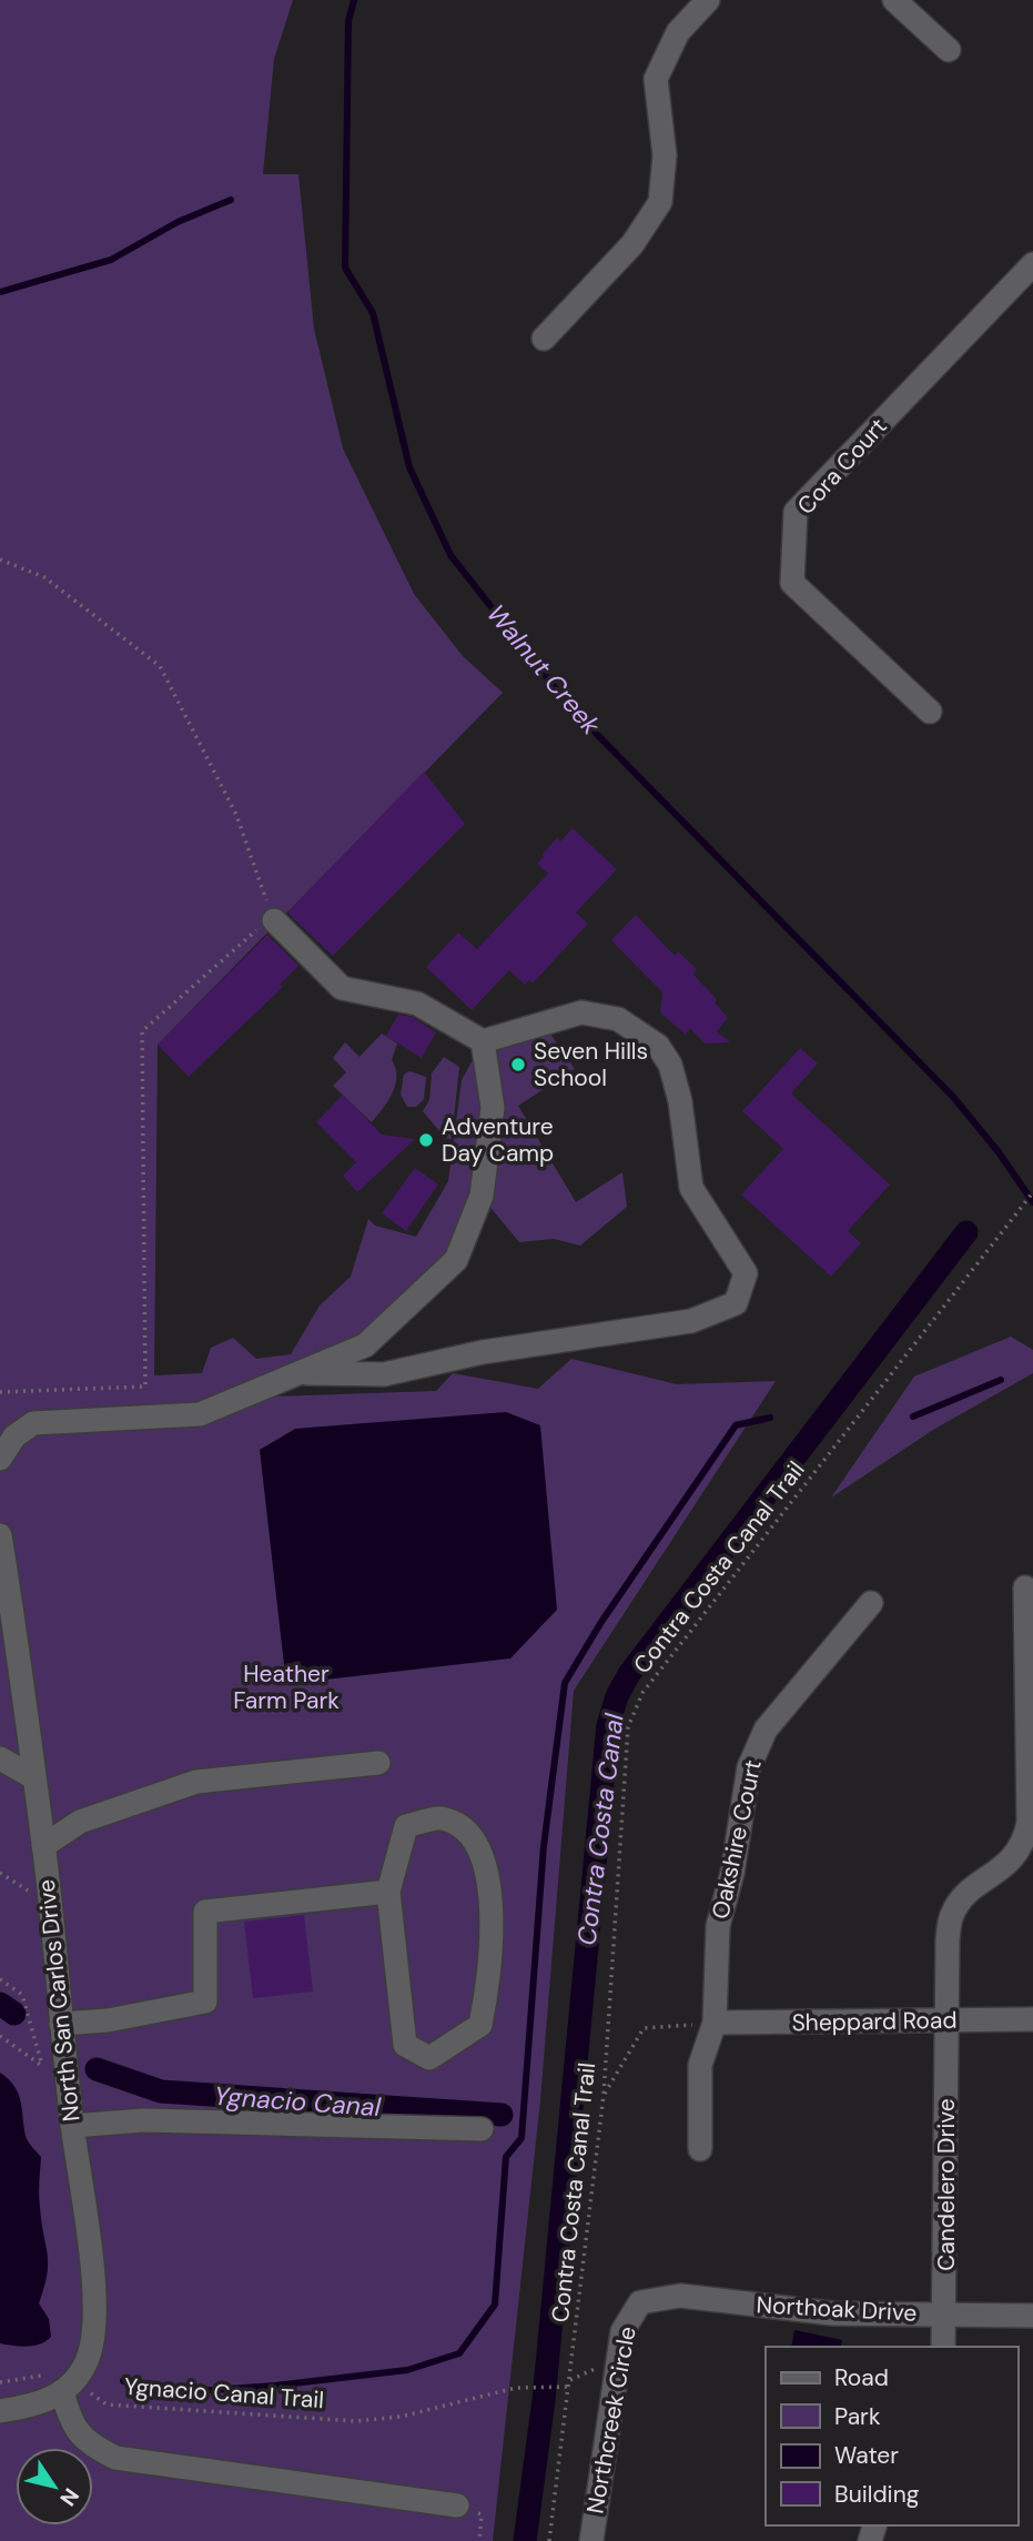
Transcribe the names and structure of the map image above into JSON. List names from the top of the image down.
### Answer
{
  "streets": {
    "street": [
      "Cora Court",
      "Oakshire Court",
      "North San Carlos Drive",
      "Sheppard Road",
      "Candelero Drive",
      "Northoak Drive",
      "Northcreek Circle"
    ],
    "path": ["Contra Costa Canal Trail", "Ygnacio Canal Trail"]
  },
  "crossings": [
    ["Contra Costa Canal Trail", "Ygnacio Canal Trail"],
    ["Oakshire Court", "Sheppard Road"],
    ["North San Carlos Drive", "Ygnacio Canal Trail"],
    ["Sheppard Road", "Candelero Drive"],
    ["Candelero Drive", "Northoak Drive"],
    ["Northoak Drive", "Northcreek Circle"]
  ],
  "water": ["Walnut Creek", "Contra Costa Canal", "Ygnacio Canal"],
  "parks": ["Heather Farm Park"],
  "places": ["Seven Hills School", "Adventure Day Camp"],
  "legend": [
    "Road",
    "Park",
    "Water",
    "Building"
  ],
  "north": "bottom right"
}
